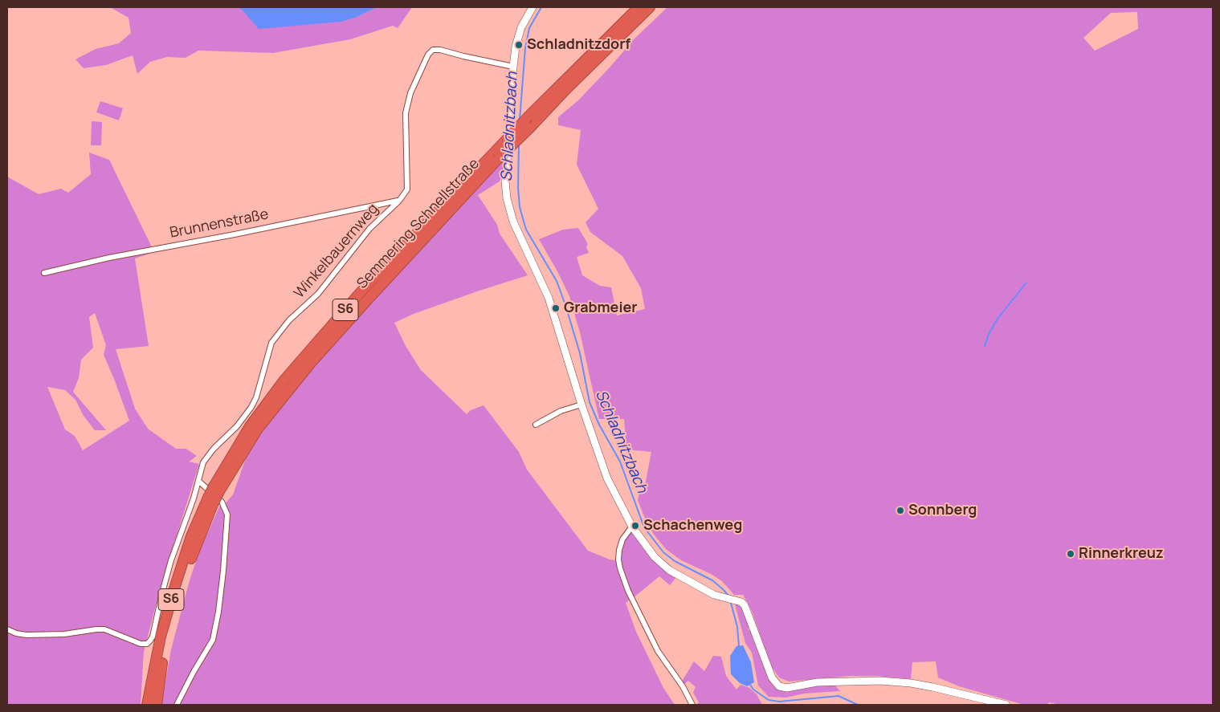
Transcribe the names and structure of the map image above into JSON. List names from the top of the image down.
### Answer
{
  "streets": {
    "highway": ["Semmering Schnellstraße", "S6"],
    "street": ["Brunnenstraße", "Winkelbauernweg"]
  },
  "crossings": [
    ["Brunnenstraße", "Winkelbauernweg"]
  ],
  "water": ["Schladnitzbach"],
  "places": [
    "Schladnitzdorf",
    "Grabmeier",
    "Sonnberg",
    "Schachenweg",
    "Rinnerkreuz"
  ]
}
